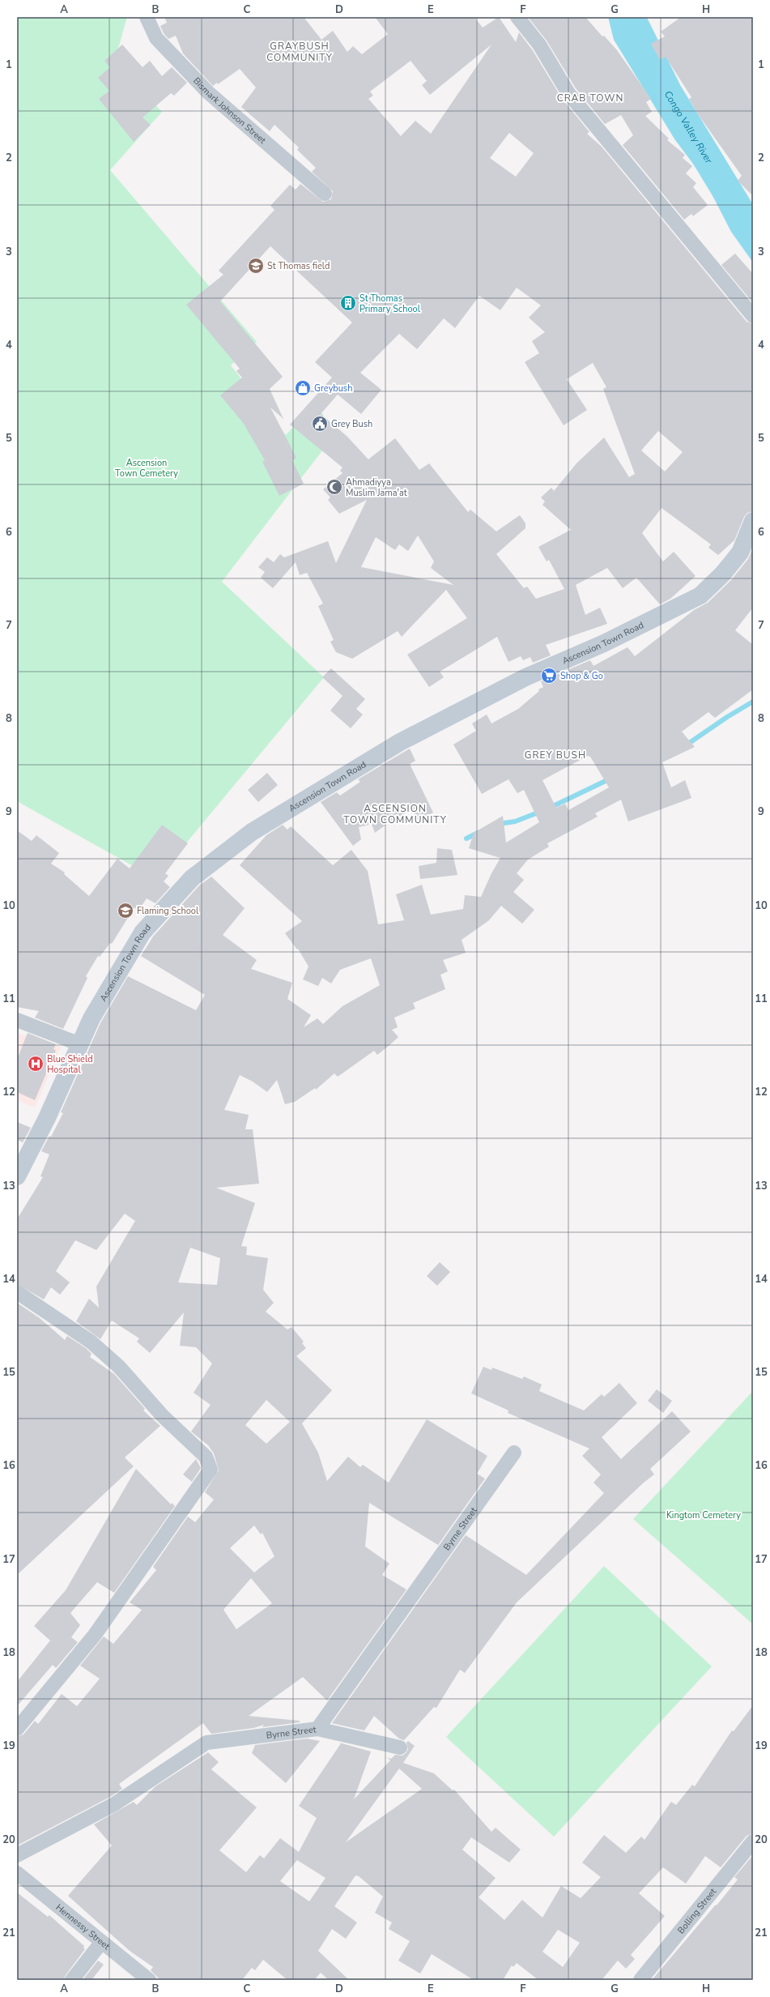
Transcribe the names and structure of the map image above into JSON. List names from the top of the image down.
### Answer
{
  "streets": {
    "main road": ["Ascension Town Road"],
    "street": [
      "Bismark Johnson Street",
      "Byrne Street",
      "Bolling Street",
      "Hennessy Street"
    ]
  },
  "districts": [
    "GRAYBUSH COMMUNITY",
    "CRAB TOWN",
    "GREY BUSH",
    "ASCENSION TOWN COMMUNITY"
  ],
  "water": ["Congo Valley River"],
  "parks": ["Ascension Town Cemetery", "Kingtom Cemetery"],
  "places": {
    "school or university": ["St Thomas field", "Flaming School"],
    "building": ["St Thomas Primary School"],
    "shop": ["Greybush"],
    "public building": ["Grey Bush"],
    "mosque": ["Ahmadiyya Muslim Jama'at"],
    "supermarket": ["Shop & Go"],
    "hospital": ["Blue Shield Hospital"]
  },
  "grid": {
    "columns": [
      "A",
      "B",
      "C",
      "D",
      "E",
      "F",
      "G",
      "H"
    ],
    "rows": [
      "1",
      "2",
      "3",
      "4",
      "5",
      "6",
      "7",
      "8",
      "9",
      "10",
      "11",
      "12",
      "13",
      "14",
      "15",
      "16",
      "17",
      "18",
      "19",
      "20",
      "21"
    ]
  }
}
